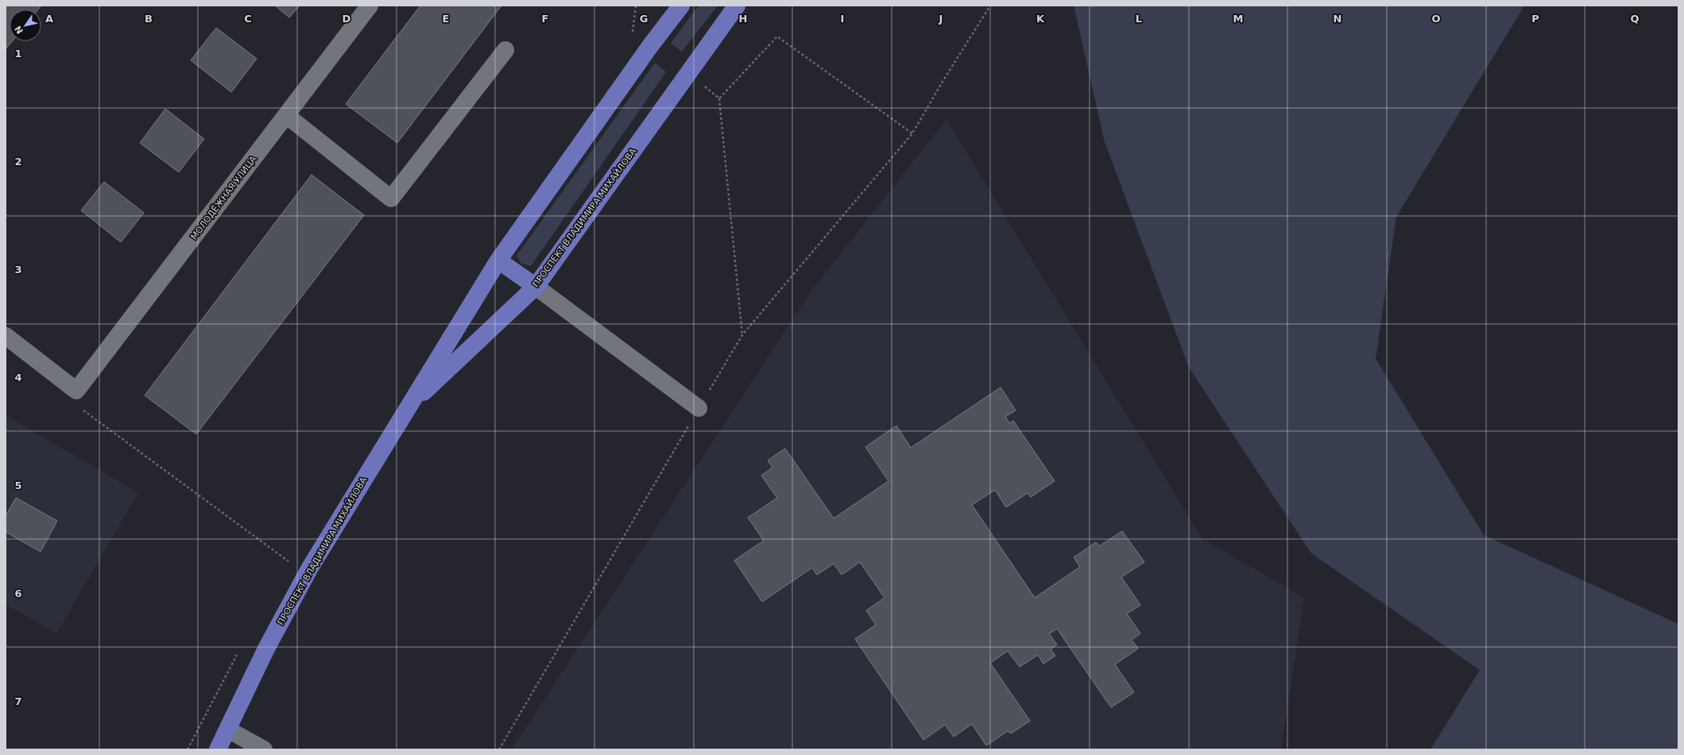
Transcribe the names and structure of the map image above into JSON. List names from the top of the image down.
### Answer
{
  "streets": {
    "main road": ["ПРОСПЕКТ ВЛАДИМИРА МИХАЙЛОВА"],
    "street": ["МОЛОДЁЖНАЯ УЛИЦА"]
  },
  "north": "bottom left",
  "grid": {
    "columns": [
      "A",
      "B",
      "C",
      "D",
      "E",
      "F",
      "G",
      "H",
      "I",
      "J",
      "K",
      "L",
      "M",
      "N",
      "O",
      "P",
      "Q"
    ],
    "rows": [
      "1",
      "2",
      "3",
      "4",
      "5",
      "6",
      "7"
    ]
  }
}
